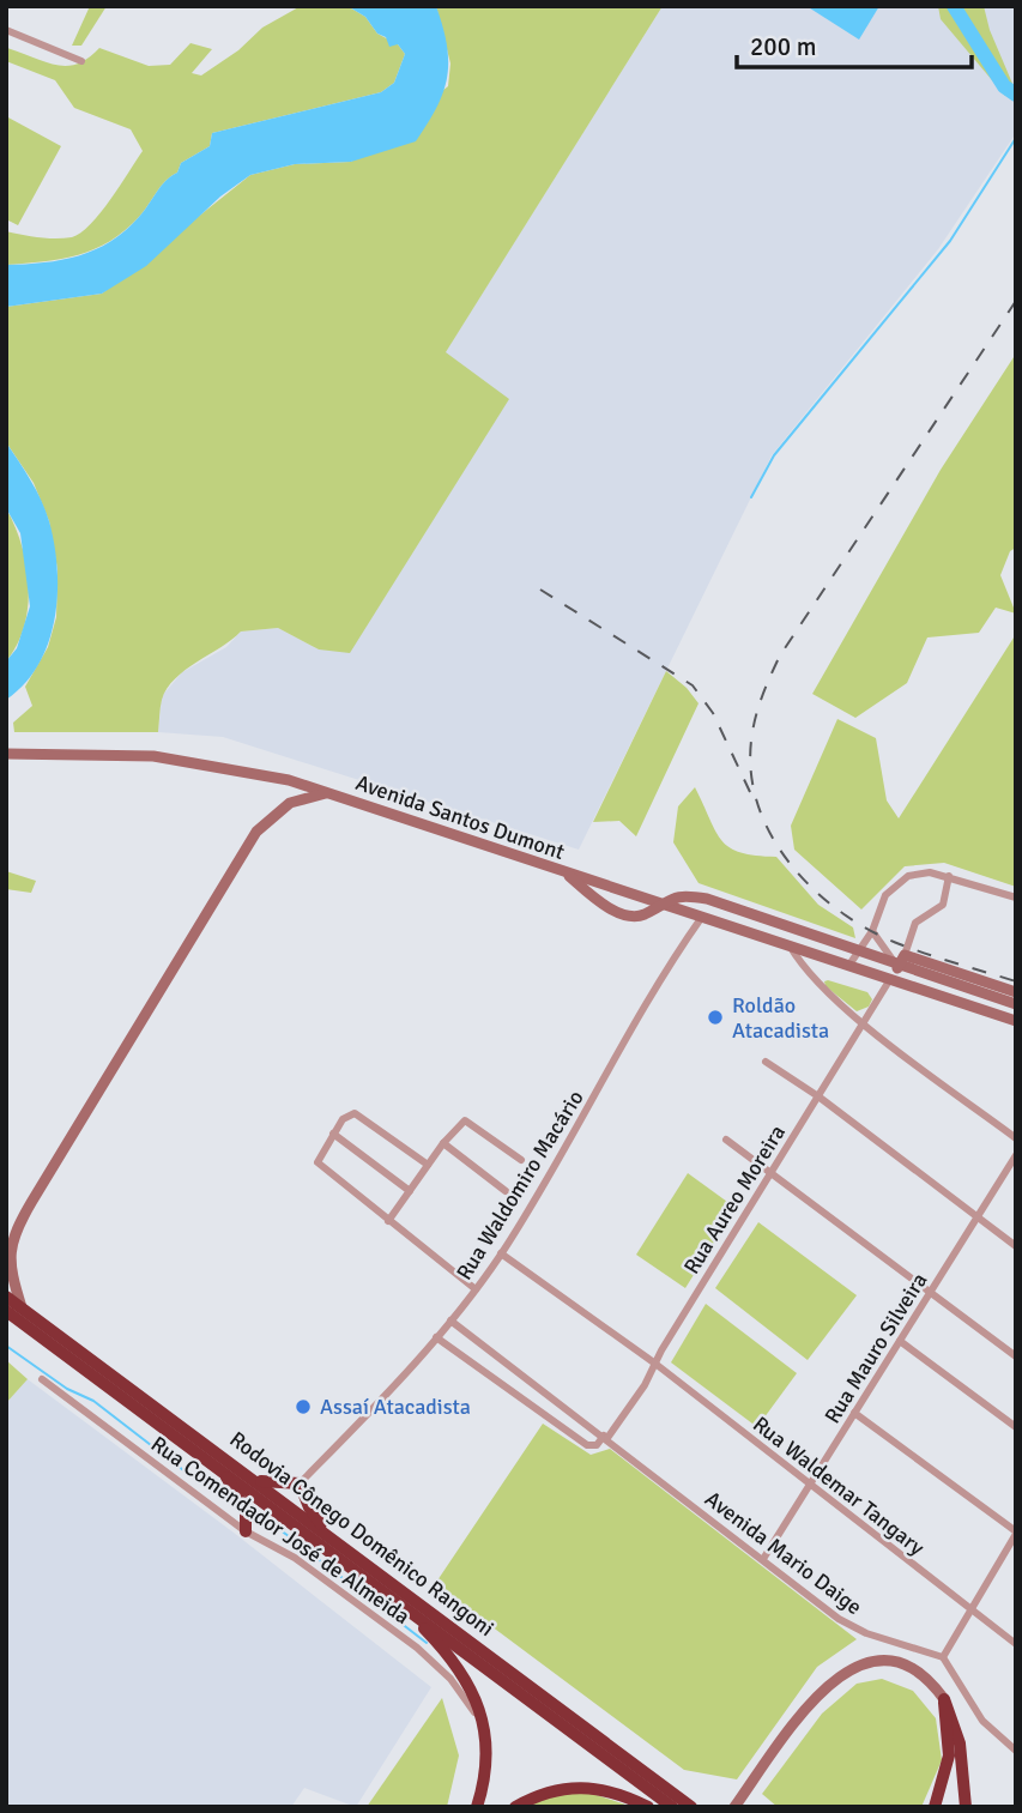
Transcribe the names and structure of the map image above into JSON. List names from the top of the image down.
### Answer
{
  "streets": {
    "highway": ["Rodovia Cônego Domênico Rangoni"],
    "main road": ["Avenida Santos Dumont"],
    "street": [
      "Rua Waldomiro Macário",
      "Rua Aureo Moreira",
      "Rua Mauro Silveira",
      "Rua Waldemar Tangary",
      "Rua Comendador José de Almeida",
      "Avenida Mario Daige"
    ]
  },
  "crossings": [
    ["Avenida Santos Dumont", "Rua Waldomiro Macário"],
    ["Avenida Santos Dumont", "Rua Aureo Moreira"],
    ["Rua Waldomiro Macário", "Rua Waldemar Tangary"],
    ["Rua Waldomiro Macário", "Avenida Mario Daige"],
    ["Rua Aureo Moreira", "Rua Waldemar Tangary"],
    ["Rua Aureo Moreira", "Avenida Mario Daige"],
    ["Rua Mauro Silveira", "Rua Waldemar Tangary"],
    ["Rua Mauro Silveira", "Avenida Mario Daige"]
  ],
  "places": ["Roldão Atacadista", "Assaí Atacadista"],
  "scale_bar": "200 m"
}
